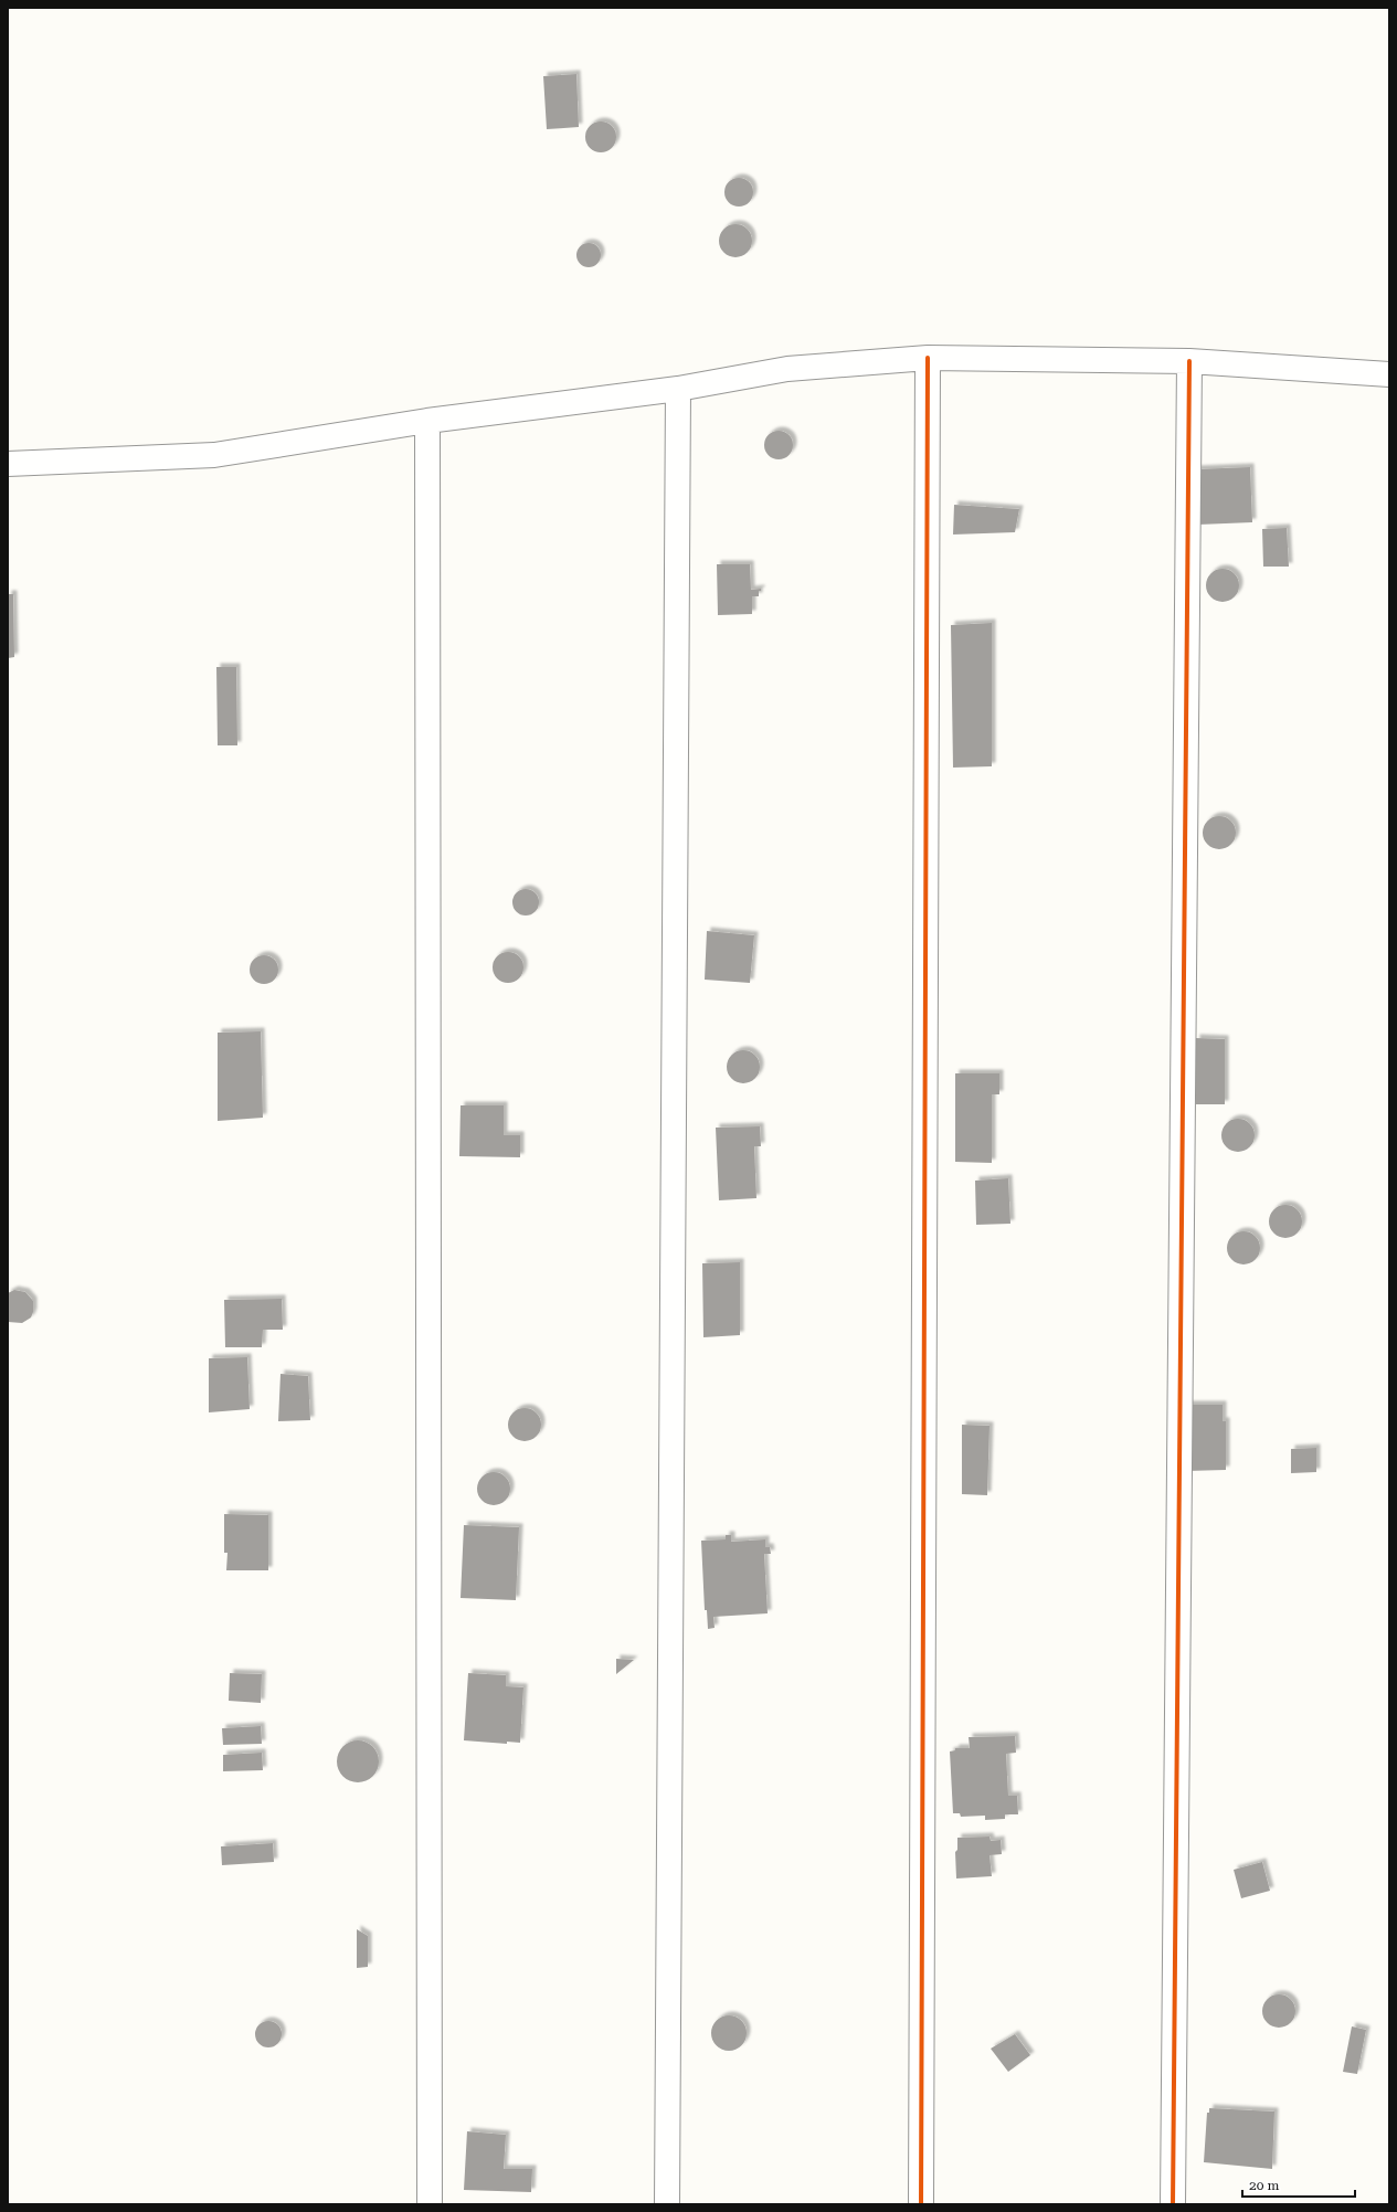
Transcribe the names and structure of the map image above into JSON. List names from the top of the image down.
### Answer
{
  "scale_bar": "20 m"
}
